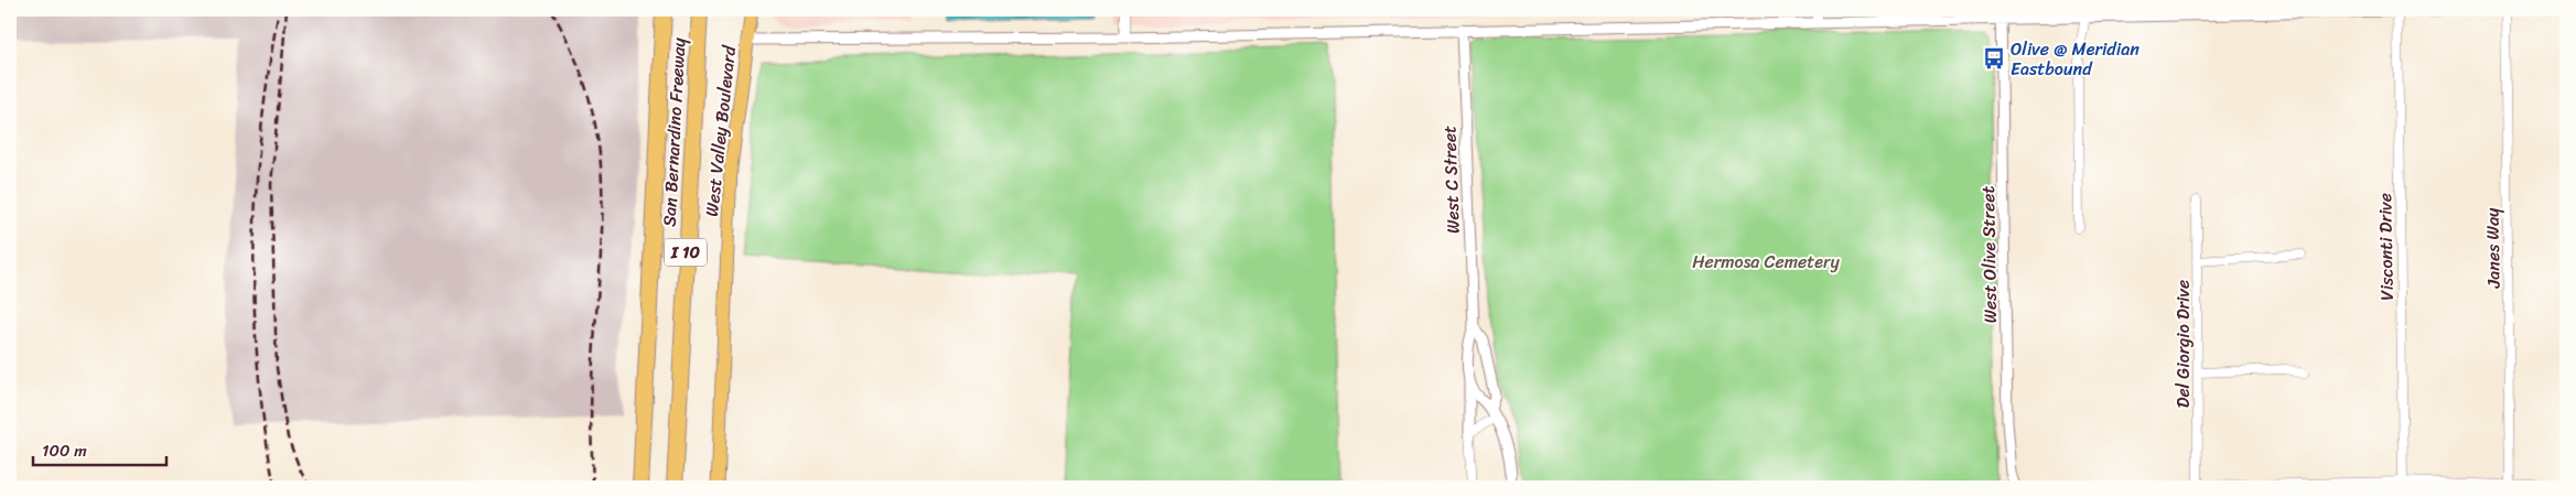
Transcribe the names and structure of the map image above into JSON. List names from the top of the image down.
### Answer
{
  "streets": {
    "highway": ["San Bernardino Freeway", "I 10"],
    "main road": ["West Valley Boulevard"],
    "street": [
      "West C Street",
      "Visconti Drive",
      "Janes Way",
      "West Olive Street",
      "Del Giorgio Drive"
    ]
  },
  "parks": ["Hermosa Cemetery"],
  "places": {
    "bus stop": ["Olive @ Meridian Eastbound"]
  },
  "scale_bar": "100 m"
}
